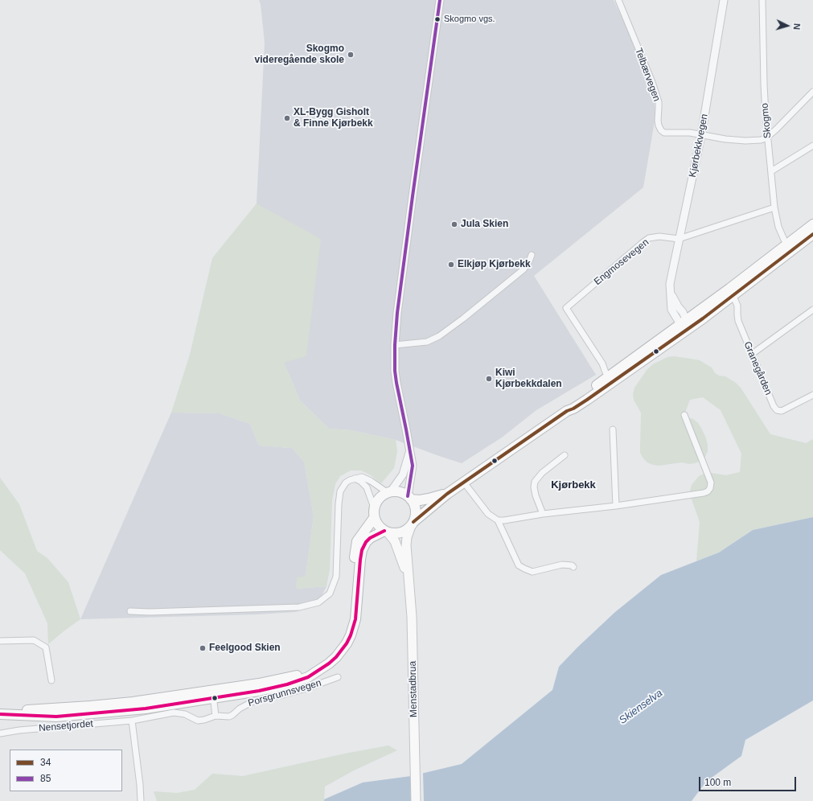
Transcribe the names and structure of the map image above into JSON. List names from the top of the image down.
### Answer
{
  "streets": {
    "highway": ["Porsgrunnsvegen"],
    "main road": ["Menstadbrua"],
    "street": [
      "Telbærvegen",
      "Skogmo",
      "Kjørbekkvegen",
      "Engmosevegen",
      "Granegården",
      "Nensetjordet"
    ]
  },
  "crossings": [
    ["Telbærvegen", "Kjørbekkvegen"],
    ["Skogmo", "Engmosevegen"],
    ["Kjørbekkvegen", "Engmosevegen"],
    ["Menstadbrua", "Porsgrunnsvegen"],
    ["Porsgrunnsvegen", "Nensetjordet"]
  ],
  "districts": ["Kjørbekk"],
  "water": ["Skienselva"],
  "places": [
    "Skogmo vgs.",
    "Skogmo videregående skole",
    "XL-Bygg Gisholt & Finne Kjørbekk",
    "Jula Skien",
    "Elkjøp Kjørbekk",
    "Kiwi Kjørbekkdalen",
    "Feelgood Skien"
  ],
  "lines": ["transit line 85", "transit line 34"],
  "legend": ["34", "85"],
  "scale_bar": "100 m",
  "north": "right"
}
